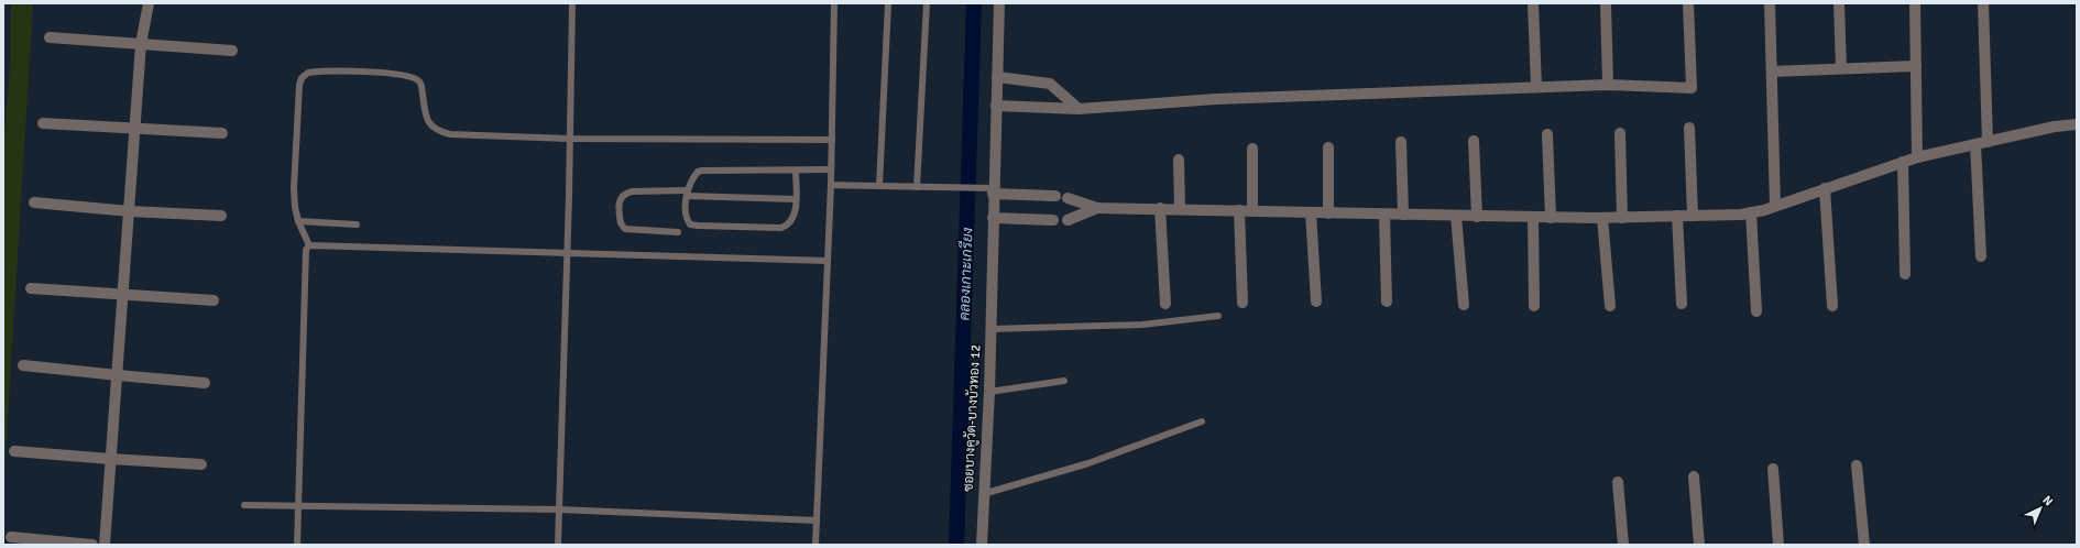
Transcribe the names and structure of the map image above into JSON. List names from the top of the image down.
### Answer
{
  "streets": {
    "street": ["ซอยบางคูวัด-บางบัวทอง 12"]
  },
  "water": ["คลองเกาะเกรียง"],
  "north": "top right"
}
